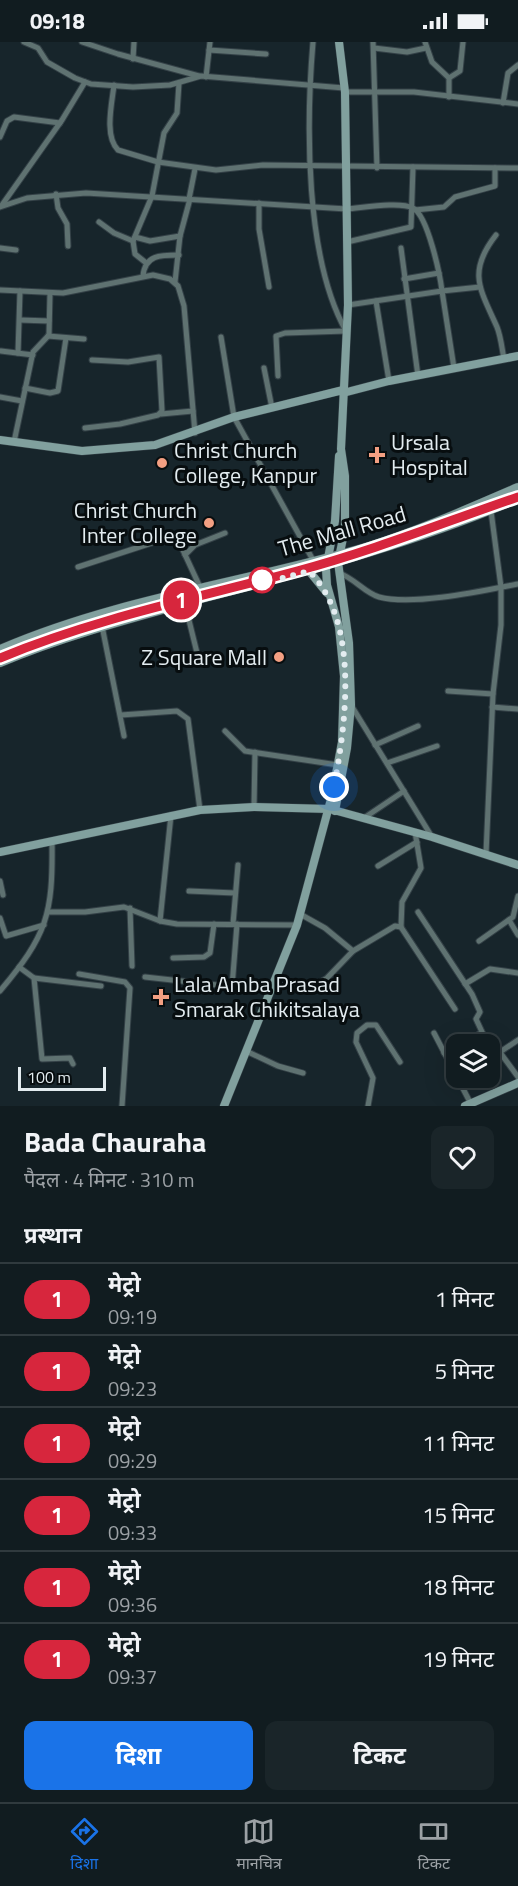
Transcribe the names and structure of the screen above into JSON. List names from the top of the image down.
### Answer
{
  "streets": {
    "street": ["The Mall Road"]
  },
  "places": {
    "health": ["Ursala Hospital", "Lala Amba Prasad Smarak Chikitsalaya"],
    "other": ["Christ Church College, Kanpur", "Christ Church Inter College", "Z Square Mall"]
  },
  "lines": ["metro line 1"],
  "scale_bar": "100 m",
  "page": {
    "status": "09:18",
    "on_map": "1",
    "scale": "100 m",
    "heading": [
      ["Bada Chauraha", "पैदल · 4 मिनट · 310 m"],
      "प्रस्थान"
    ],
    "list": [
      {
        "mark": "1",
        "name": "मेट्रो",
        "note": "09:19",
        "value": "1 मिनट"
      },
      {
        "mark": "1",
        "name": "मेट्रो",
        "note": "09:23",
        "value": "5 मिनट"
      },
      {
        "mark": "1",
        "name": "मेट्रो",
        "note": "09:29",
        "value": "11 मिनट"
      },
      {
        "mark": "1",
        "name": "मेट्रो",
        "note": "09:33",
        "value": "15 मिनट"
      },
      {
        "mark": "1",
        "name": "मेट्रो",
        "note": "09:36",
        "value": "18 मिनट"
      },
      {
        "mark": "1",
        "name": "मेट्रो",
        "note": "09:37",
        "value": "19 मिनट"
      }
    ],
    "buttons": ["दिशा", "टिकट"],
    "tabs": ["दिशा", "मानचित्र", "टिकट"]
  }
}
